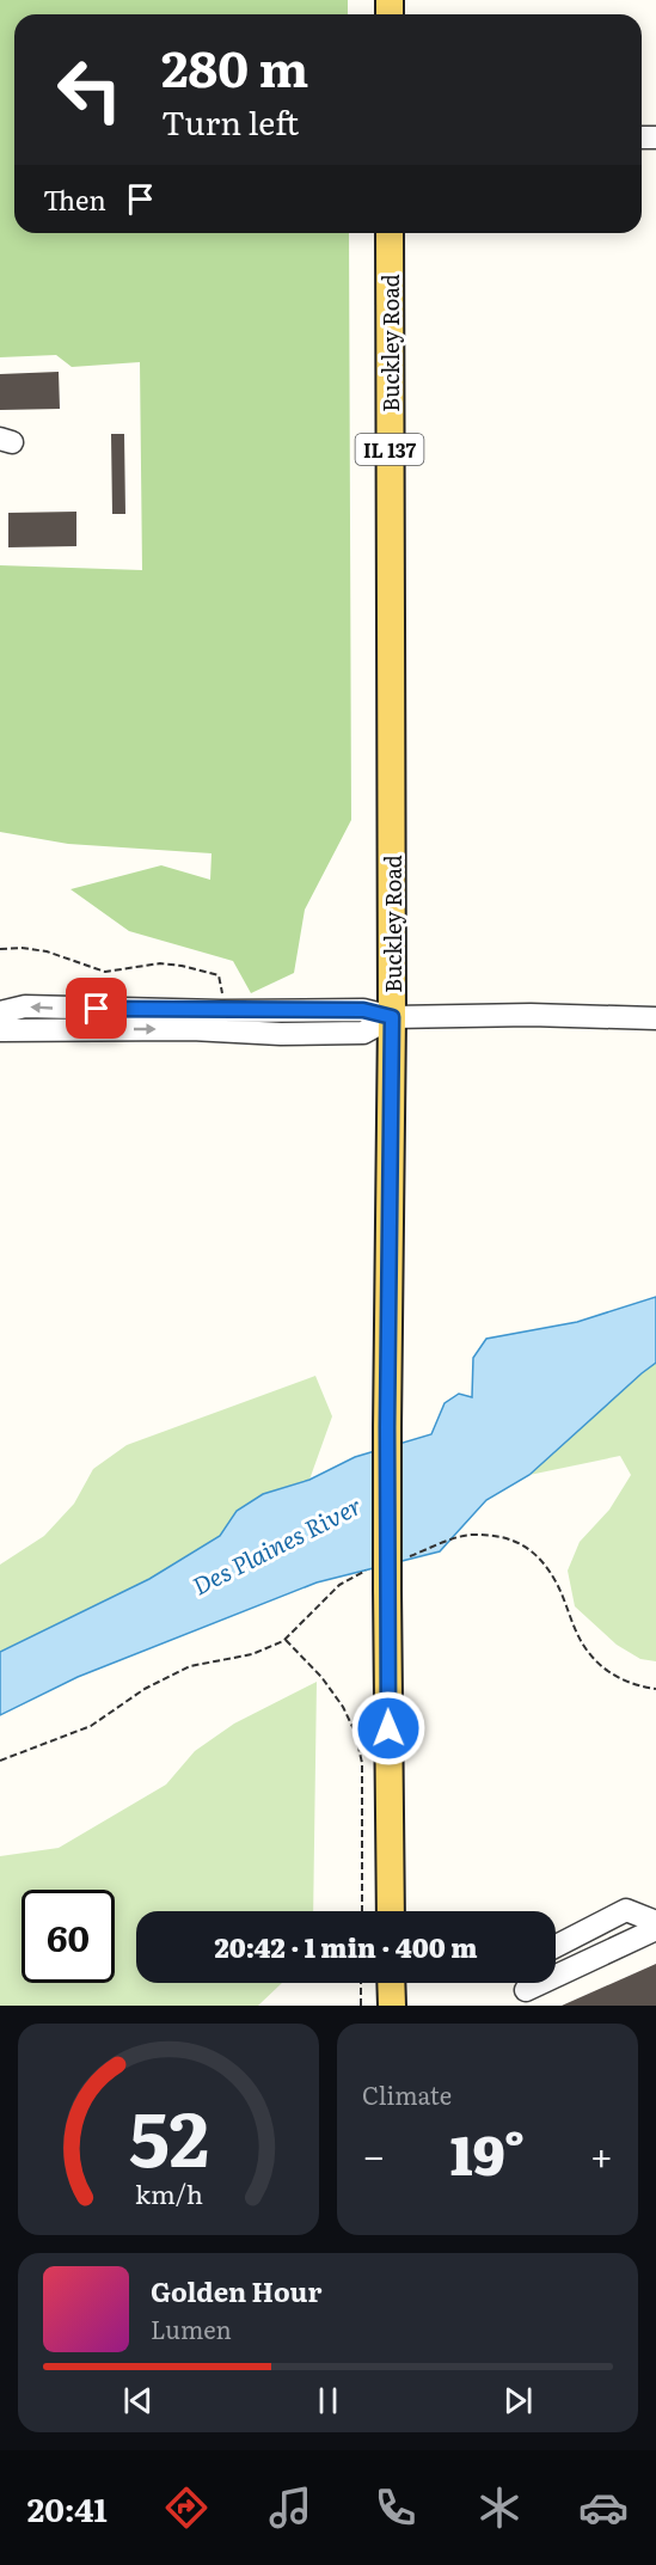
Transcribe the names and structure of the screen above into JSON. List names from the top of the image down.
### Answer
{
  "streets": {
    "main road": ["Buckley Road", "IL 137"]
  },
  "water": ["Des Plaines River"],
  "page": {
    "turn": ["280 m", "Turn left"],
    "then": "Then",
    "limit": "60",
    "trip": "20:42 · 1 min · 400 m",
    "tile": "Climate",
    "heat": ["−", "19°", "+"],
    "song": ["Golden Hour", "Lumen"],
    "tabs": "20:41",
    "gauge": ["52", "km/h"]
  }
}
